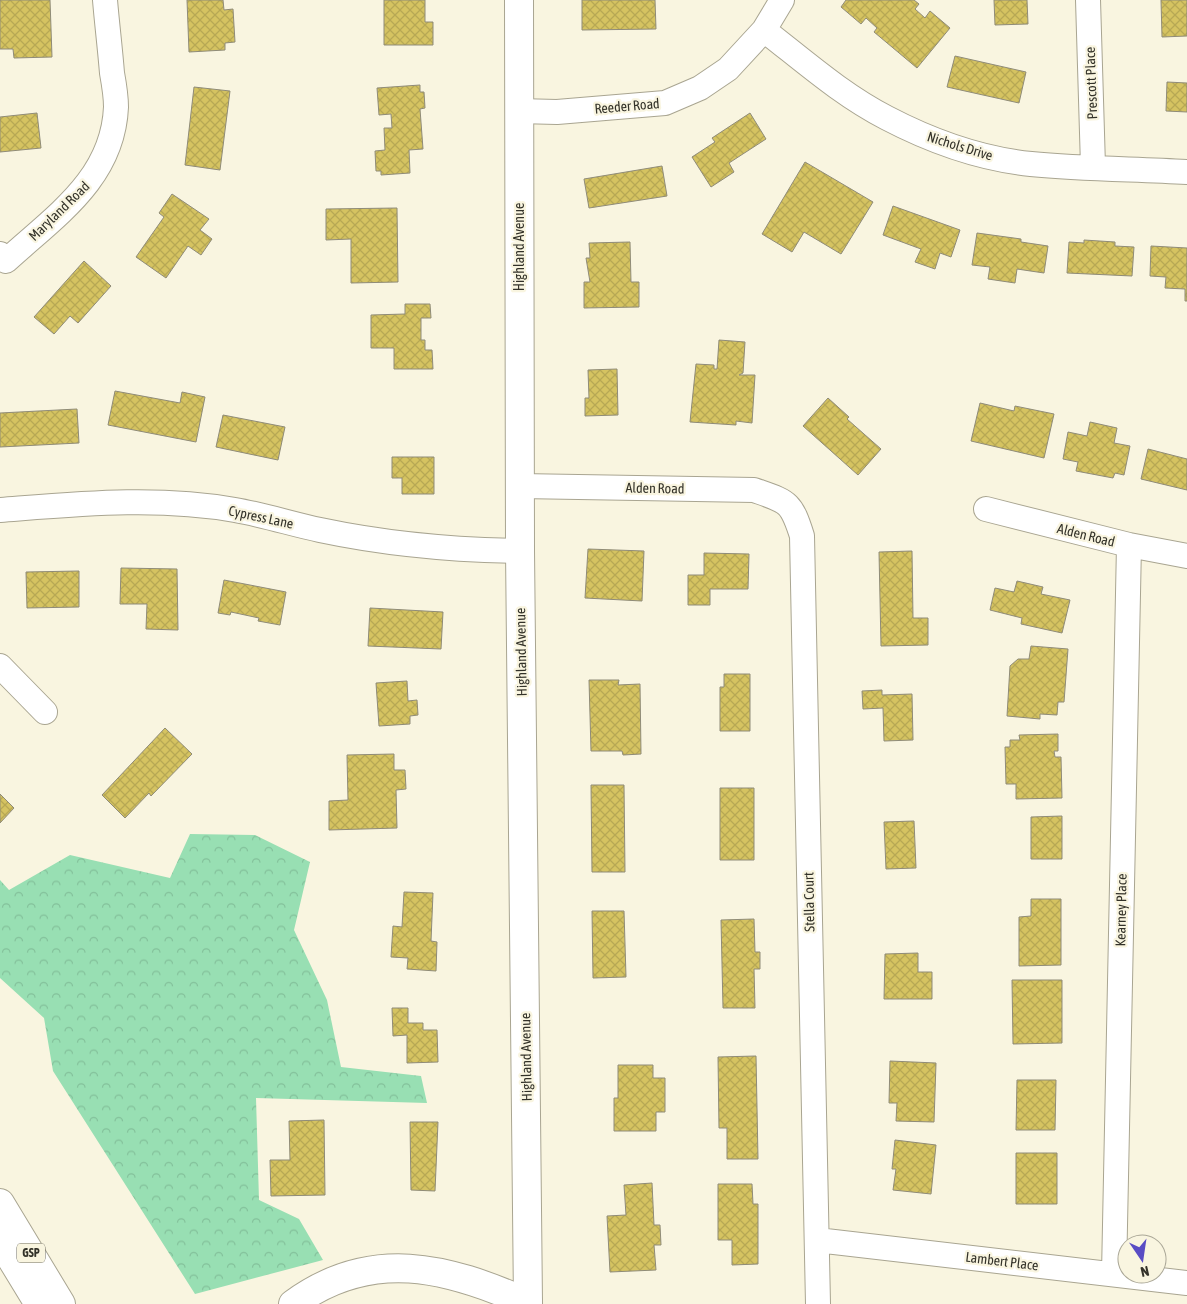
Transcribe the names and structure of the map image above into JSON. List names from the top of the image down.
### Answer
{
  "streets": {
    "main road": ["Highland Avenue", "GSP"],
    "street": [
      "Prescott Place",
      "Reeder Road",
      "Nichols Drive",
      "Maryland Road",
      "Alden Road",
      "Cypress Lane",
      "Stella Court",
      "Kearney Place",
      "Lambert Place"
    ]
  },
  "crossings": [
    ["Prescott Place", "Nichols Drive"],
    ["Reeder Road", "Nichols Drive"],
    ["Reeder Road", "Highland Avenue"],
    ["Highland Avenue", "Alden Road"],
    ["Highland Avenue", "Cypress Lane"],
    ["Alden Road", "Stella Court"],
    ["Alden Road", "Kearney Place"],
    ["Stella Court", "Lambert Place"],
    ["Kearney Place", "Lambert Place"]
  ],
  "north": "bottom"
}
